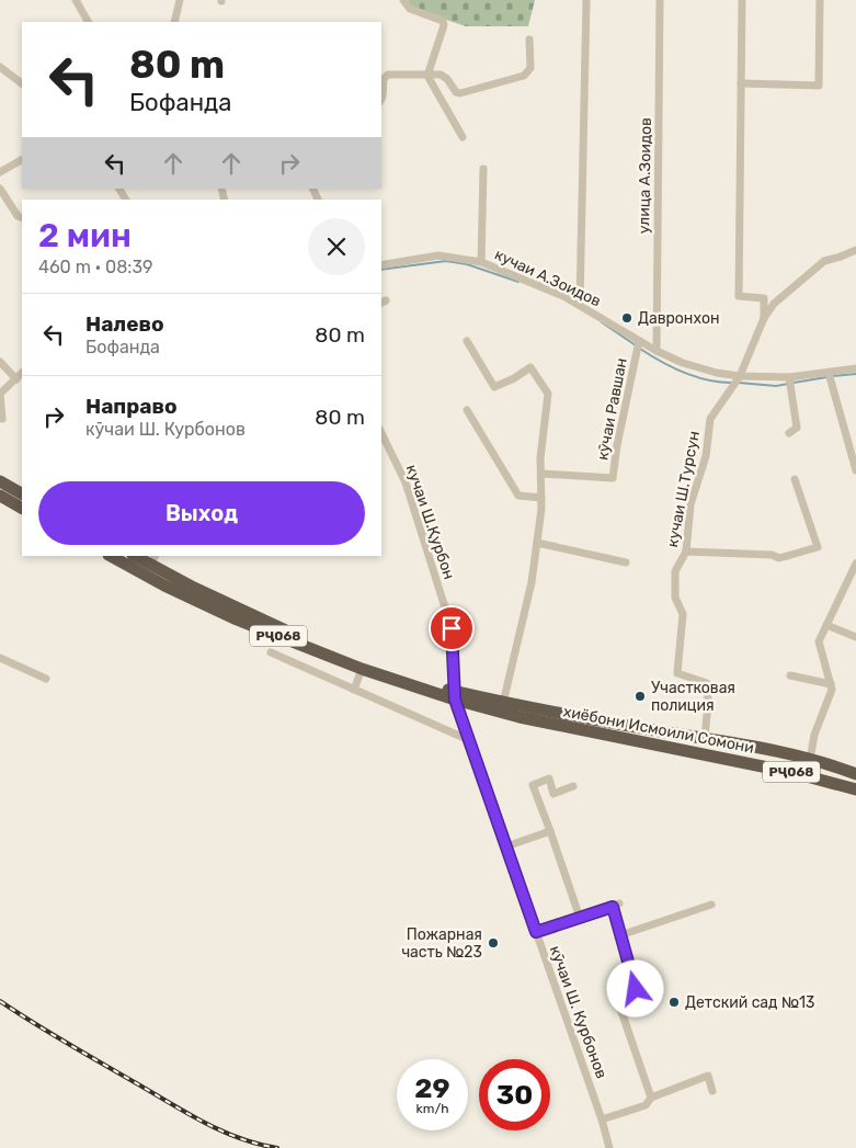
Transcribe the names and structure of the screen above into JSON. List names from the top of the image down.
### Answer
{
  "streets": {
    "highway": ["РҶ068", "хиёбони Исмоили Сомони"],
    "street": [
      "улица А.Зоидов",
      "кучаи А.Зоидов",
      "кӯчаи Равшан",
      "кучаи Ш.Турсун",
      "кучаи Ш.Қурбон",
      "кӯчаи Ш. Курбонов"
    ]
  },
  "crossings": [
    ["улица А.Зоидов", "кучаи А.Зоидов"],
    ["кучаи А.Зоидов", "кӯчаи Равшан"],
    ["кучаи А.Зоидов", "кучаи Ш.Турсун"],
    ["кучаи Ш.Турсун", "РҶ068"],
    ["кучаи Ш.Қурбон", "РҶ068"],
    ["кучаи Ш.Қурбон", "хиёбони Исмоили Сомони"],
    ["кучаи Ш.Қурбон", "кӯчаи Ш. Курбонов"],
    ["РҶ068", "хиёбони Исмоили Сомони"],
    ["РҶ068", "кӯчаи Ш. Курбонов"],
    ["хиёбони Исмоили Сомони", "кӯчаи Ш. Курбонов"]
  ],
  "places": [
    "Давронхон",
    "Участковая полиция",
    "Пожарная часть №23",
    "Детский сад №13"
  ],
  "page": {
    "turn": ["80 m", "Бофанда"],
    "heading": ["2 мин", "460 m · 08:39"],
    "list": [
      {
        "name": "Налево",
        "note": "Бофанда",
        "value": "80 m"
      },
      {
        "name": "Направо",
        "note": "кӯчаи Ш. Курбонов",
        "value": "80 m"
      }
    ],
    "buttons": "Выход",
    "speed": "29 km/h",
    "limit": "30"
  }
}
